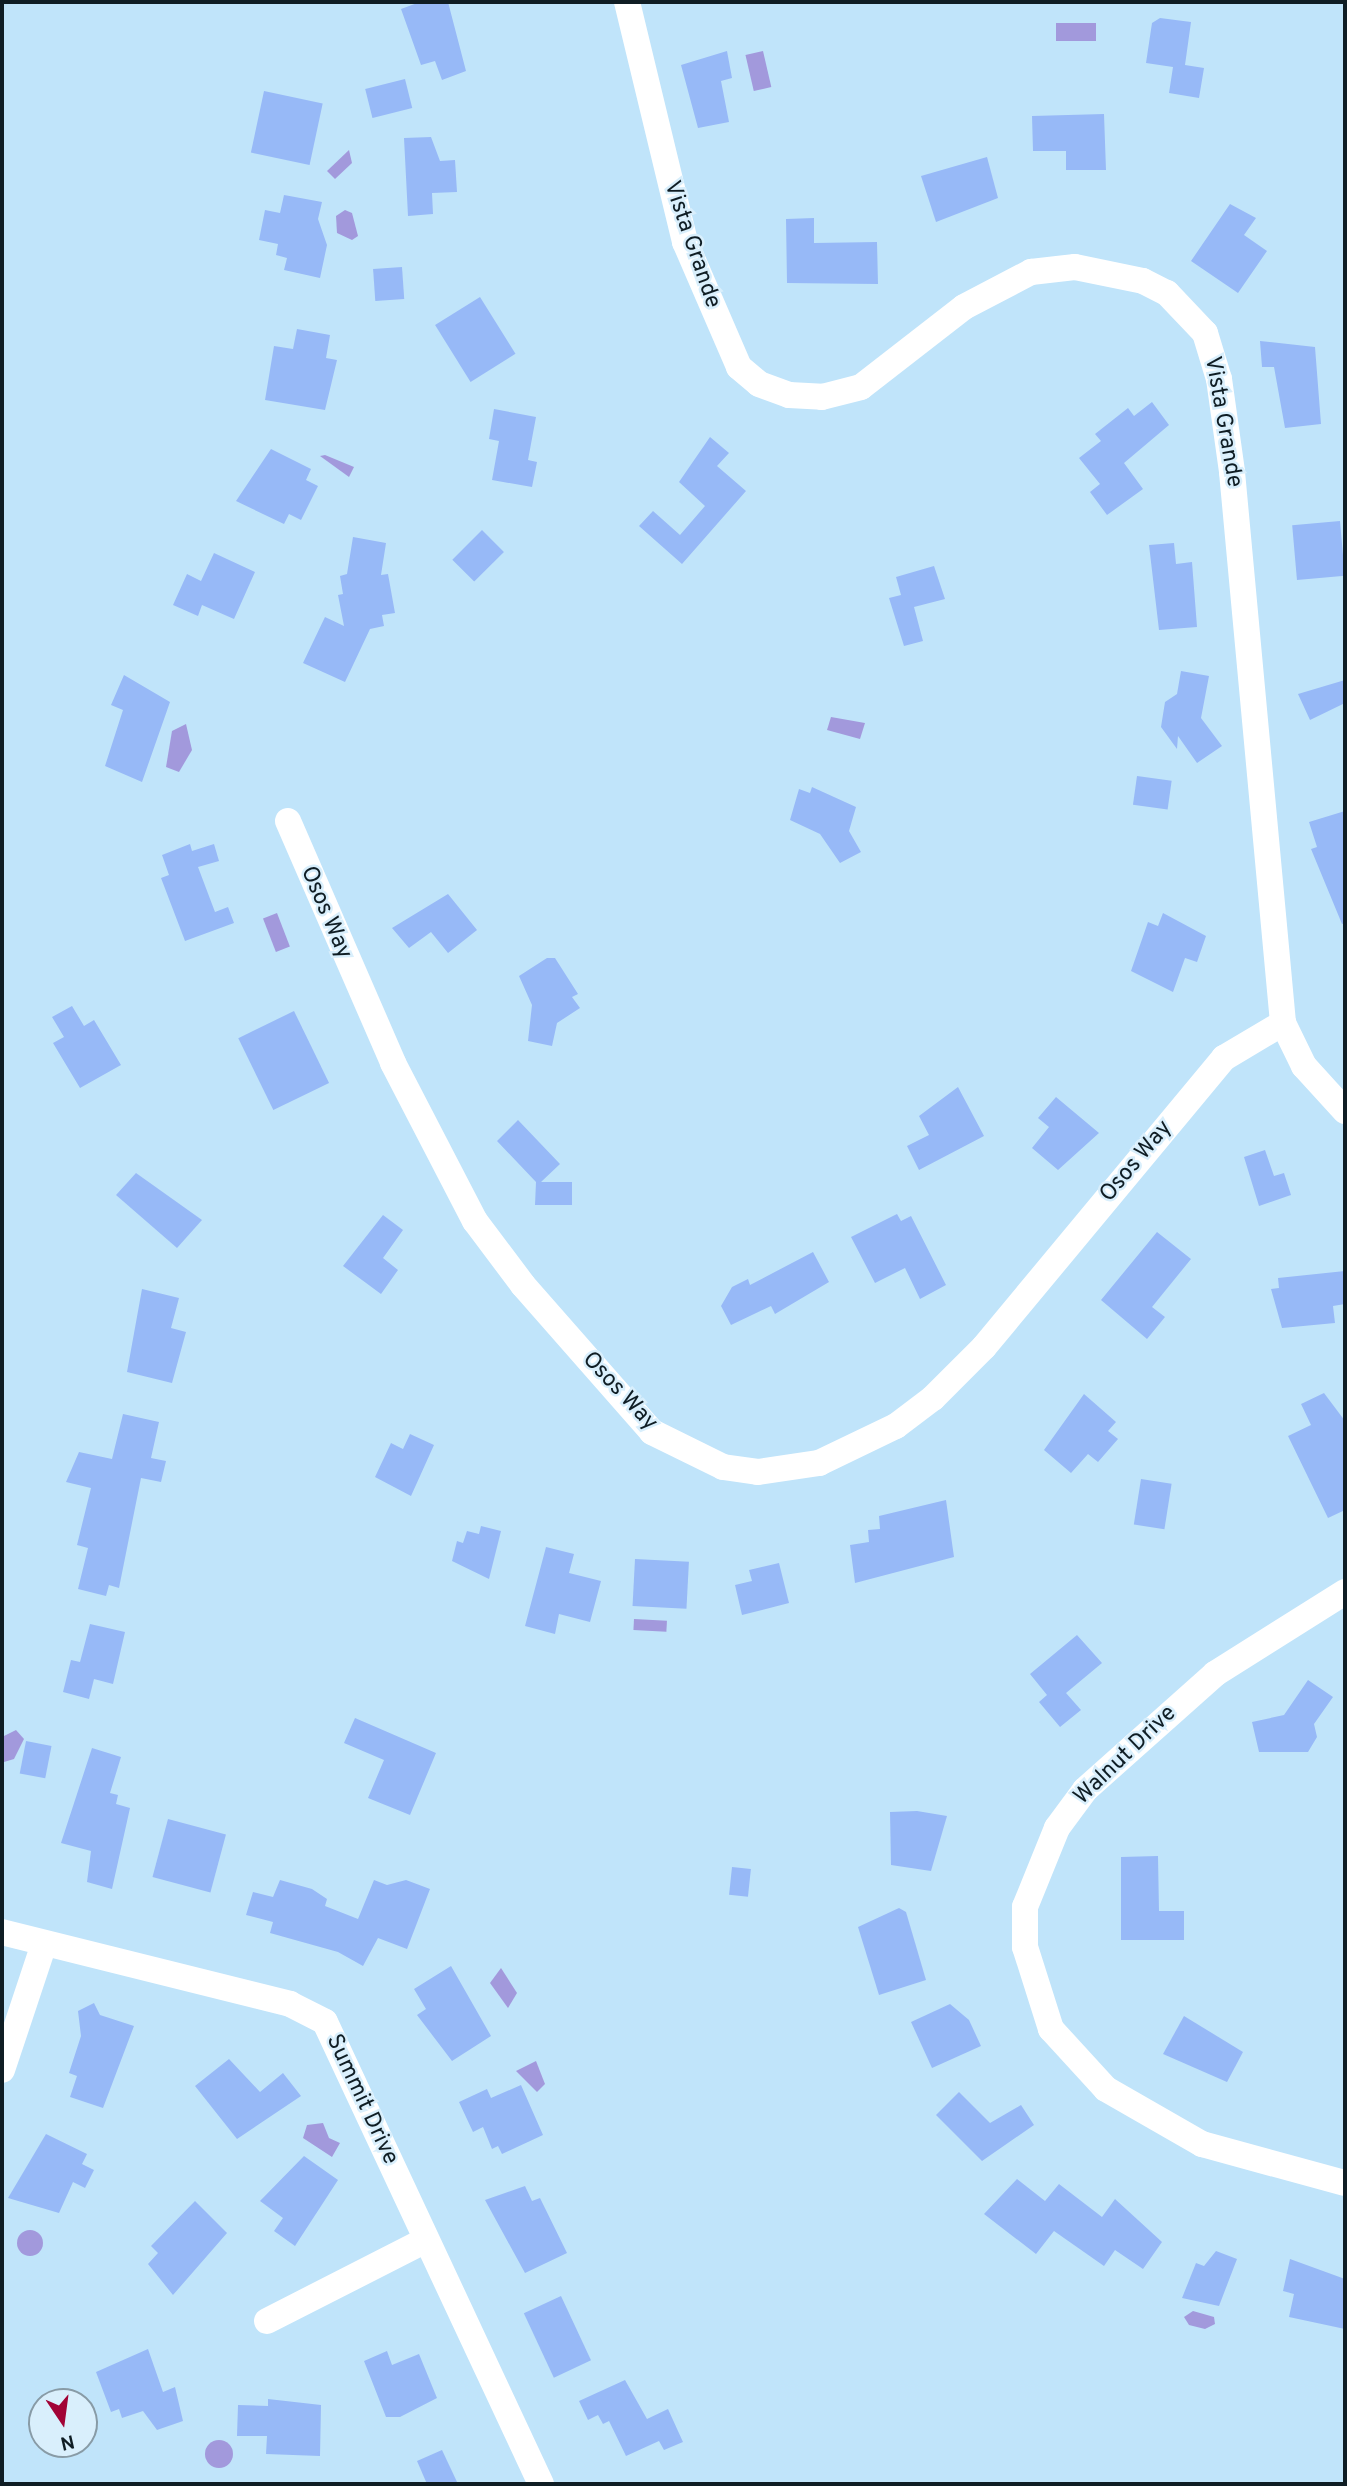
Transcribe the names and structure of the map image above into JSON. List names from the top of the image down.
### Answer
{
  "streets": {
    "street": [
      "Vista Grande",
      "Osos Way",
      "Walnut Drive",
      "Summit Drive"
    ]
  },
  "crossings": [
    ["Vista Grande", "Osos Way"]
  ],
  "north": "bottom"
}
